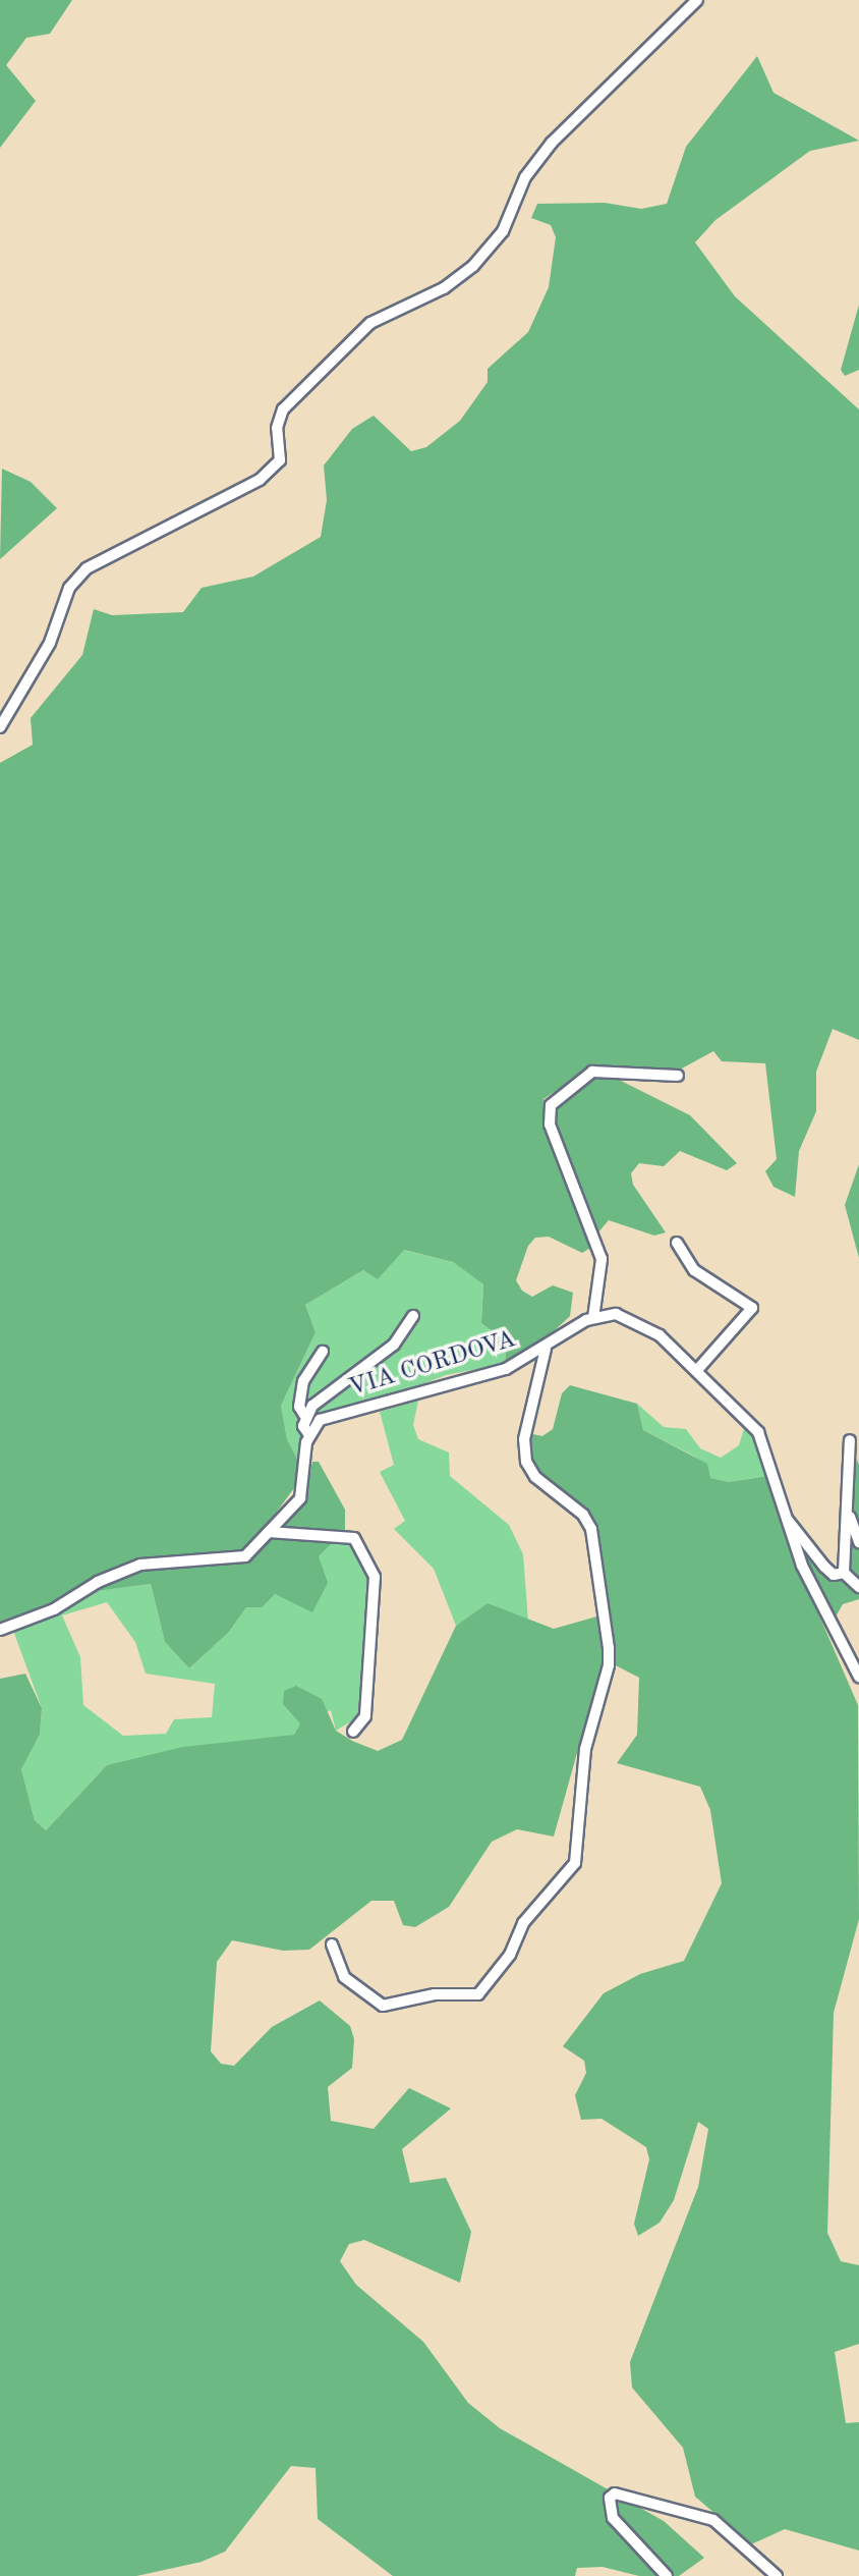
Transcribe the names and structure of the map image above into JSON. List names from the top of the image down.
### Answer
{
  "streets": {
    "street": ["VIA CORDOVA"]
  }
}
